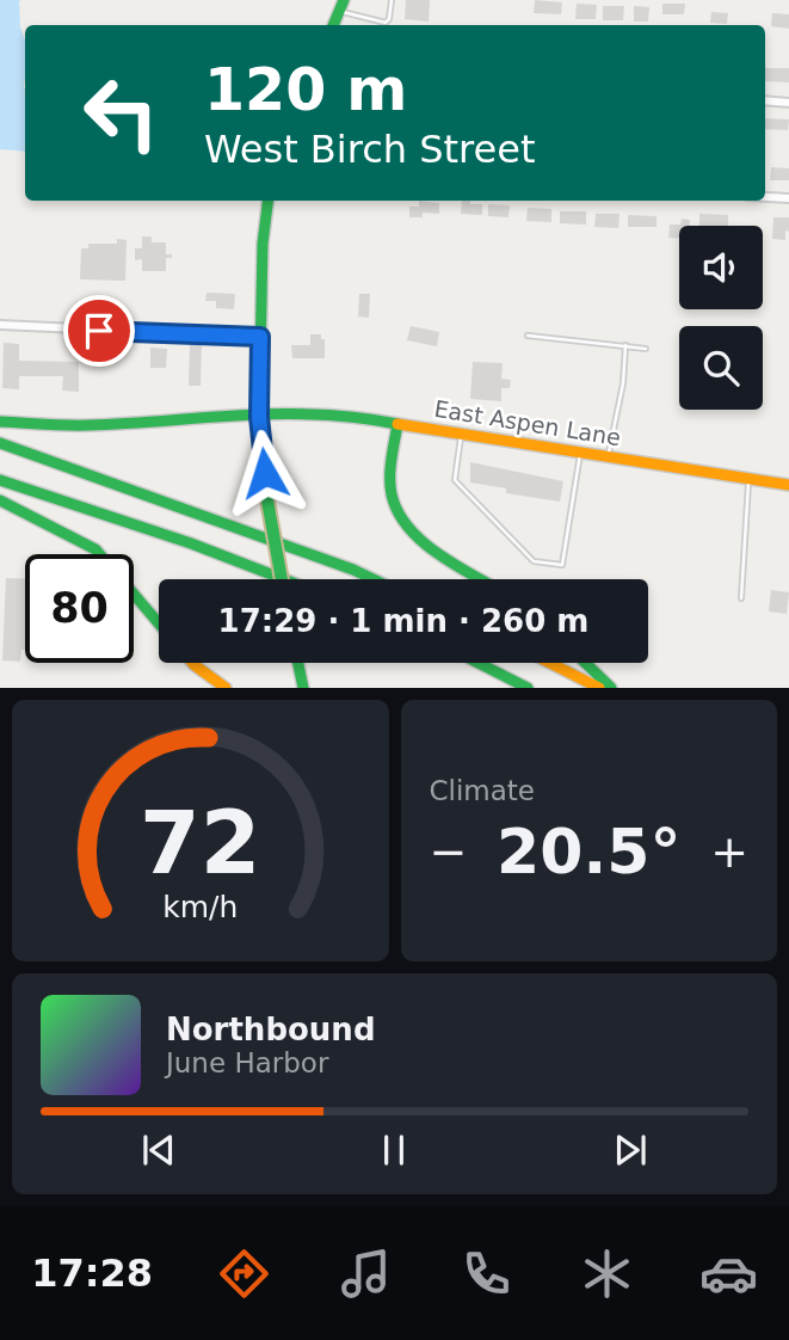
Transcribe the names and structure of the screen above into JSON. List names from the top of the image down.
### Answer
{
  "streets": {
    "main road": ["East Aspen Lane"]
  },
  "page": {
    "turn": ["120 m", "West Birch Street"],
    "limit": "80",
    "trip": "17:29 · 1 min · 260 m",
    "tile": "Climate",
    "heat": ["−", "20.5°", "+"],
    "song": ["Northbound", "June Harbor"],
    "tabs": "17:28",
    "gauge": ["72", "km/h"]
  }
}
